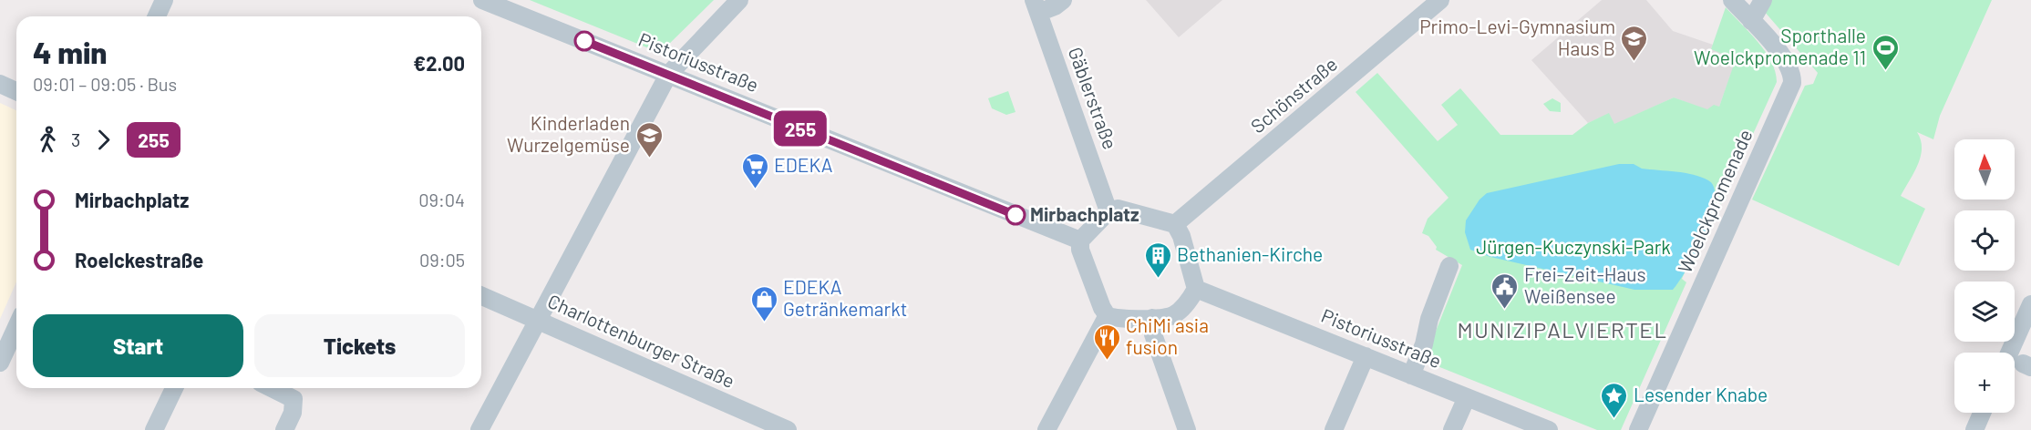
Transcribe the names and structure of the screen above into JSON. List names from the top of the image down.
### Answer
{
  "streets": {
    "street": [
      "Pistoriusstraße",
      "Schönstraße",
      "Gäblerstraße",
      "Woelckpromenade",
      "Charlottenburger Straße"
    ]
  },
  "crossings": [
    ["Pistoriusstraße", "Schönstraße"],
    ["Pistoriusstraße", "Gäblerstraße"],
    ["Schönstraße", "Gäblerstraße"]
  ],
  "districts": ["MUNIZIPALVIERTEL"],
  "parks": ["Jürgen-Kuczynski-Park"],
  "places": {
    "school or university": ["Primo-Levi-Gymnasium Haus B", "Kinderladen Wurzelgemüse"],
    "sports": ["Sporthalle Woelckpromenade 11"],
    "supermarket": ["EDEKA"],
    "other": ["Mirbachplatz"],
    "building": ["Bethanien-Kirche"],
    "public building": ["Frei-Zeit-Haus Weißensee"],
    "shop": ["EDEKA Getränkemarkt"],
    "restaurant": ["ChiMi asia fusion"],
    "place": ["Lesender Knabe"]
  },
  "lines": ["bus line 255"],
  "north": "top",
  "page": {
    "on_map": "255",
    "heading": ["4 min", "09:01 – 09:05 · Bus", "€2.00"],
    "legs": ["3", "255"],
    "map_buttons": "+",
    "list": [
      {
        "name": "Mirbachplatz",
        "value": "09:04"
      },
      {
        "name": "Roelckestraße",
        "value": "09:05"
      }
    ],
    "buttons": ["Start", "Tickets"]
  }
}
